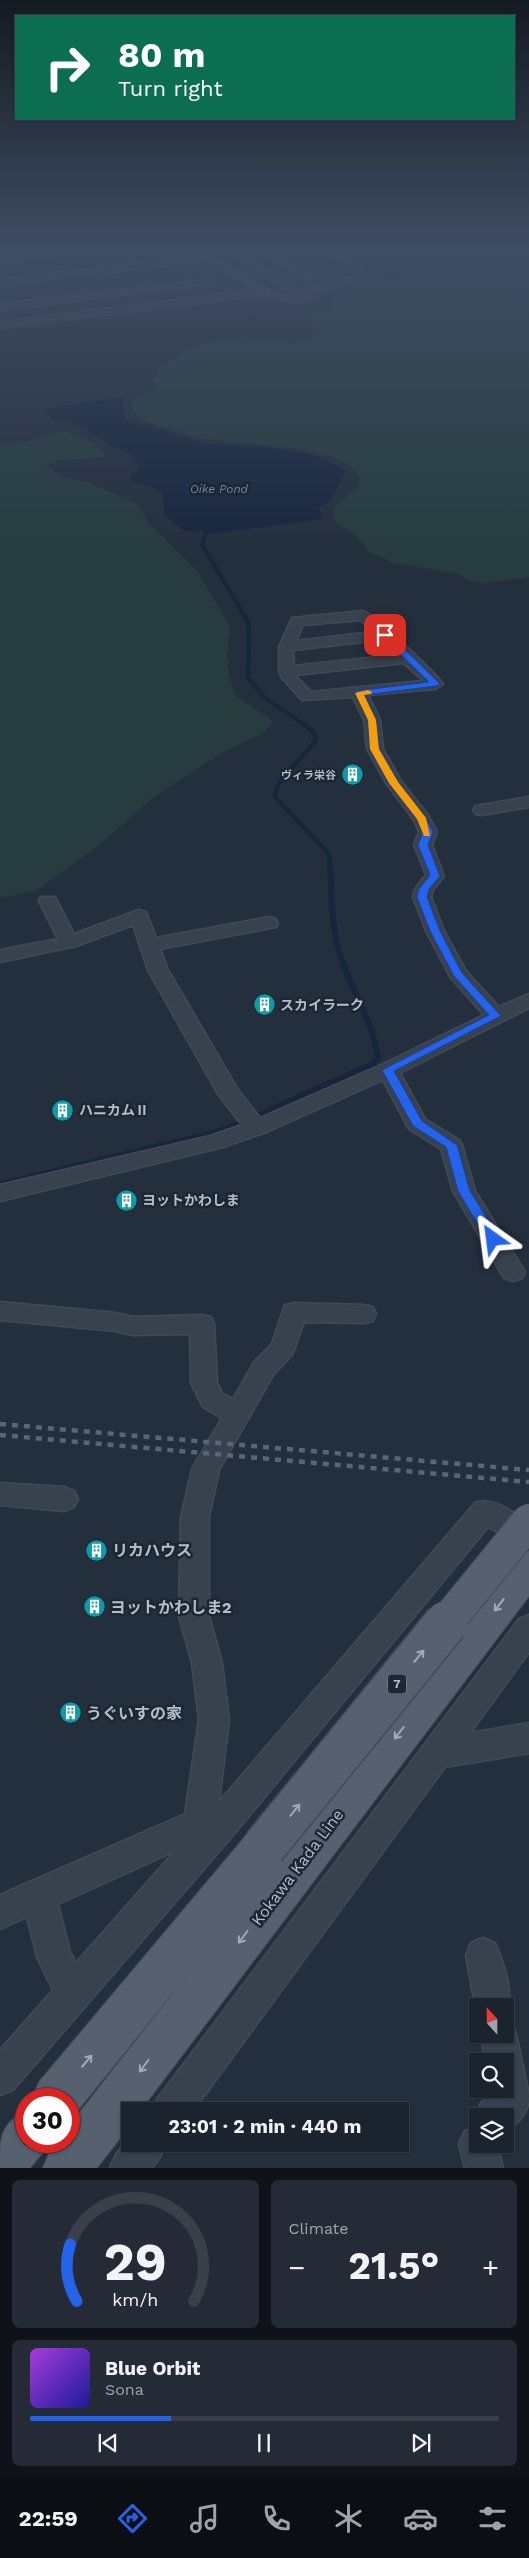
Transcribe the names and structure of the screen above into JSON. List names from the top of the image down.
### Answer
{
  "streets": {
    "main road": ["7", "Kokawa Kada Line"]
  },
  "water": ["Oike Pond"],
  "places": {
    "building": [
      "ヴィラ栄谷",
      "スカイラーク",
      "ハニカムⅡ",
      "ヨットかわしま",
      "リカハウス",
      "ヨットかわしま2",
      "うぐいすの家"
    ]
  },
  "north": "top",
  "page": {
    "turn": ["80 m", "Turn right"],
    "limit": "30",
    "trip": "23:01 · 2 min · 440 m",
    "tile": "Climate",
    "heat": ["−", "21.5°", "+"],
    "song": ["Blue Orbit", "Sona"],
    "tabs": "22:59",
    "gauge": ["29", "km/h"]
  }
}
